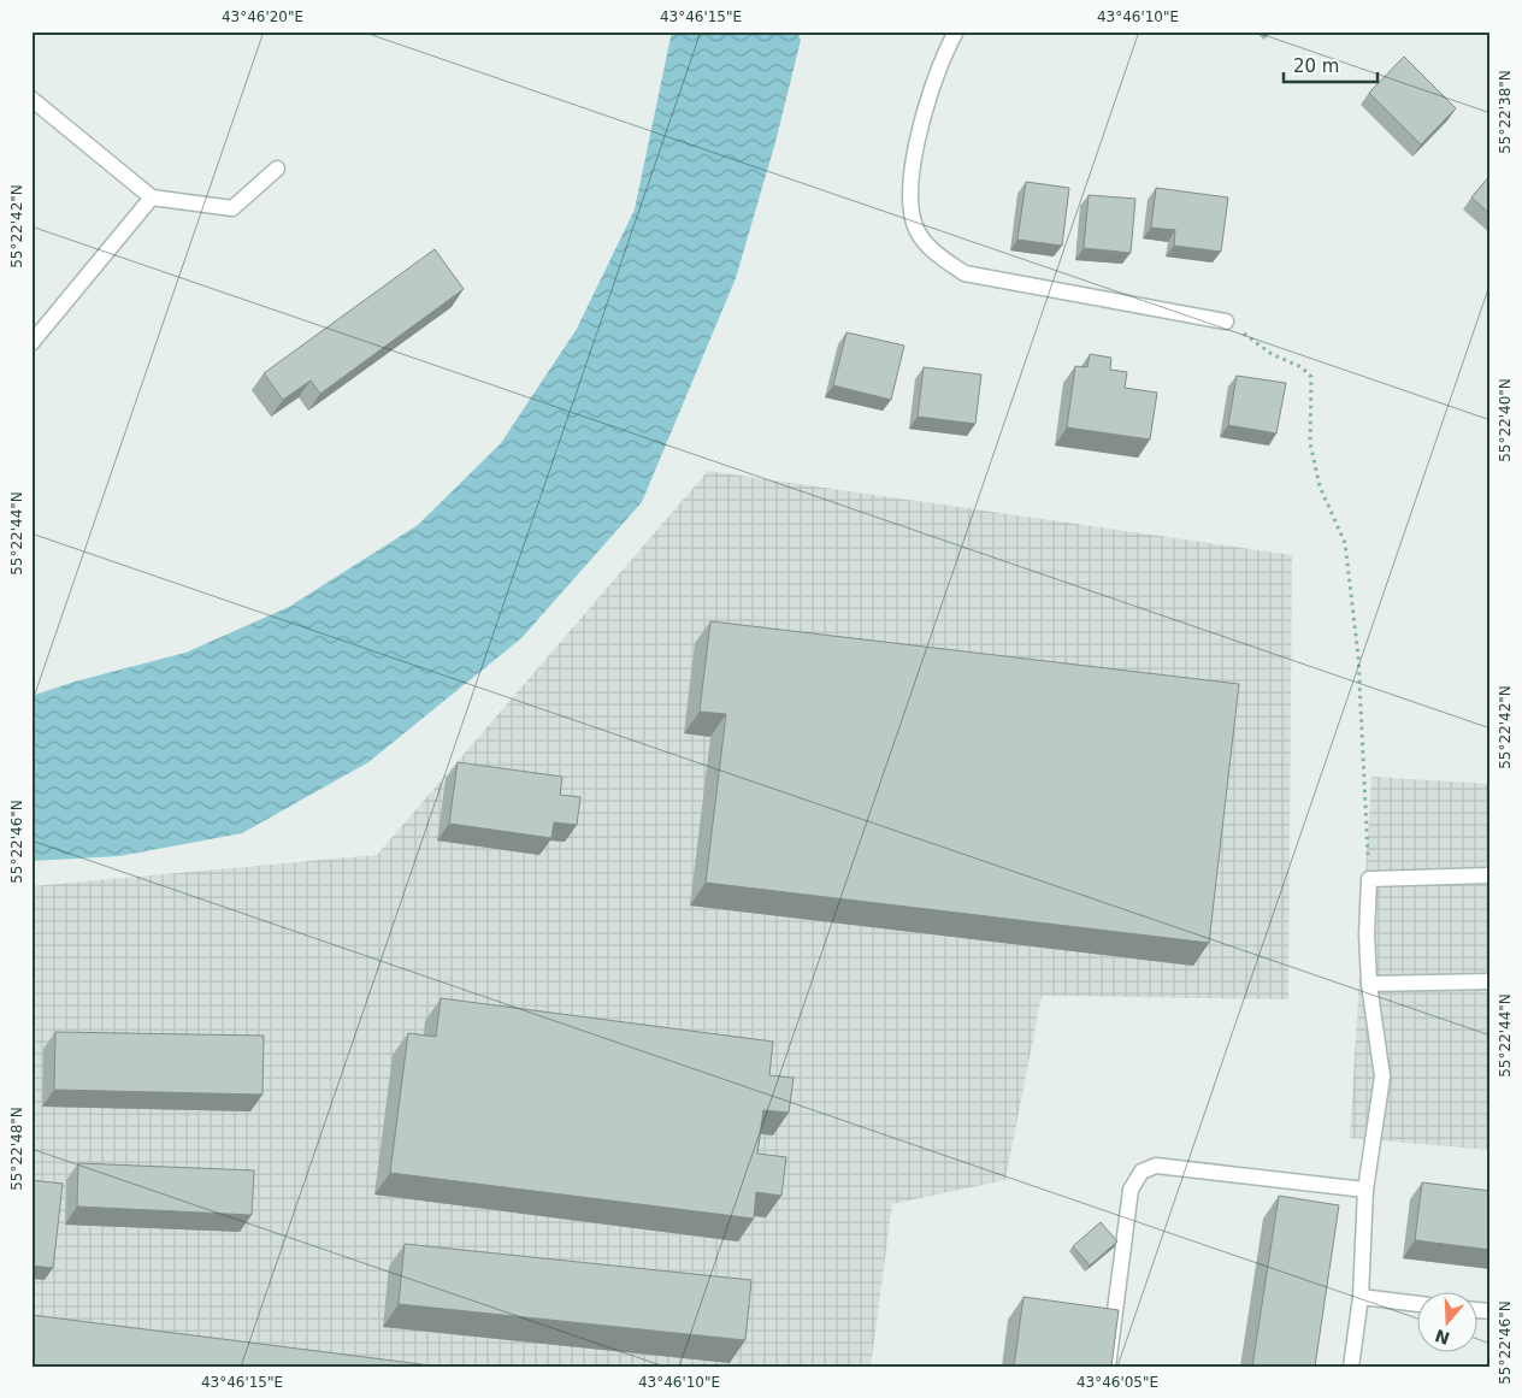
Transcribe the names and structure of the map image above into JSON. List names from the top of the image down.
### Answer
{
  "scale_bar": "20 m",
  "north": "bottom",
  "coordinates": [
    "43°46'20\"E",
    "43°46'15\"E",
    "43°46'10\"E",
    "55°22'38\"N",
    "55°22'42\"N",
    "55°22'40\"N",
    "55°22'44\"N",
    "55°22'46\"N",
    "55°22'48\"N",
    "43°46'05\"E"
  ]
}
